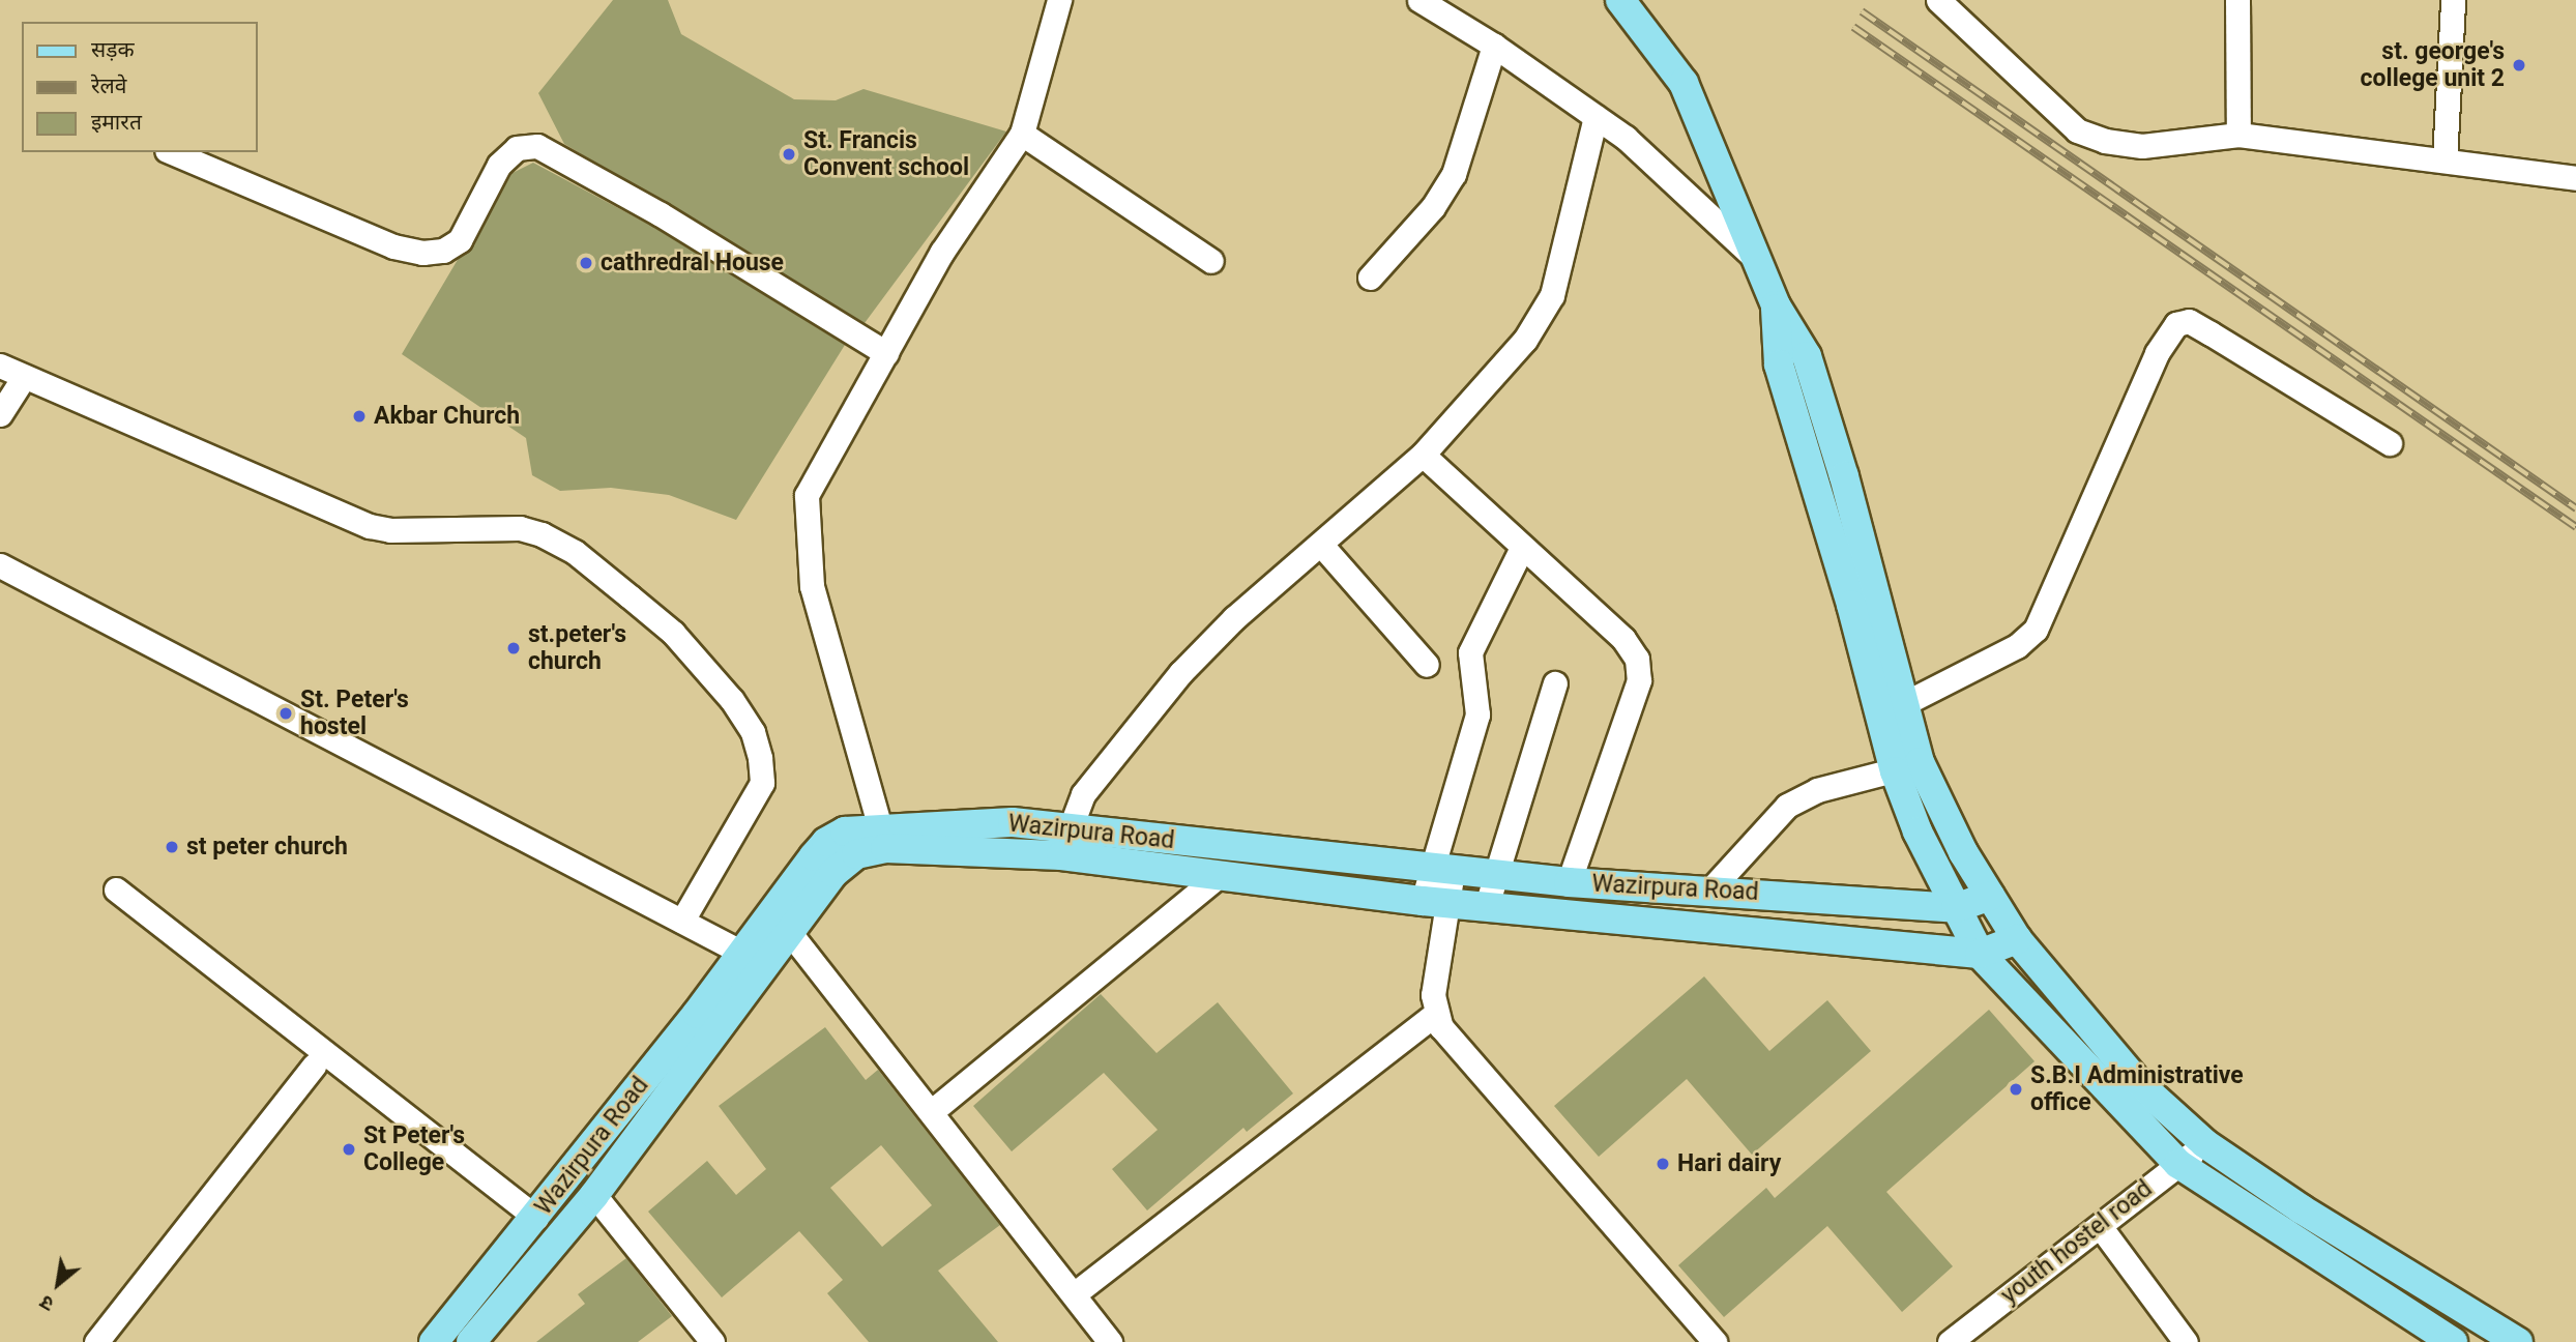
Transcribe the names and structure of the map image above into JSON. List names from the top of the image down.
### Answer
{
  "streets": {
    "main road": ["Wazirpura Road"],
    "street": ["youth hostel road"]
  },
  "places": [
    "st. george's college unit 2",
    "St. Francis Convent school",
    "cathredral House",
    "Akbar Church",
    "st.peter's church",
    "St. Peter's hostel",
    "st peter church",
    "S.B.I Administrative office",
    "St Peter's College",
    "Hari dairy"
  ],
  "legend": ["सड़क", "रेलवे", "इमारत"],
  "north": "bottom left"
}
